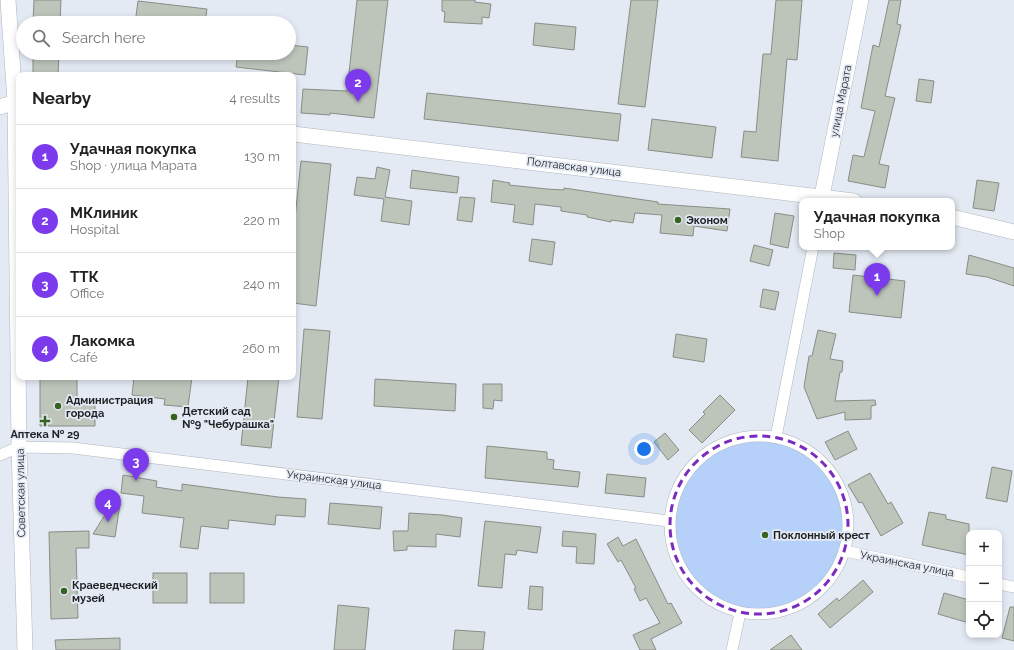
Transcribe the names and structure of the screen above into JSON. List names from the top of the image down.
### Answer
{
  "streets": {
    "street": [
      "улица Марата",
      "Полтавская улица",
      "Украинская улица",
      "Советская улица"
    ]
  },
  "crossings": [
    ["Украинская улица", "Советская улица"]
  ],
  "places": {
    "other": [
      "Эконом",
      "Администрация города",
      "Детский сад №9 \"Чебурашка\"",
      "Поклонный крест",
      "Краеведческий музей"
    ],
    "health": ["Аптека № 29"]
  },
  "page": {
    "search": "Search here",
    "pins": [
      "2",
      "1",
      "3",
      "4"
    ],
    "heading": ["Nearby", "4 results"],
    "list": [
      {
        "mark": "1",
        "name": "Удачная покупка",
        "note": "Shop · улица Марата",
        "value": "130 m"
      },
      {
        "mark": "2",
        "name": "МКлиник",
        "note": "Hospital",
        "value": "220 m"
      },
      {
        "mark": "3",
        "name": "ТТК",
        "note": "Office",
        "value": "240 m"
      },
      {
        "mark": "4",
        "name": "Лакомка",
        "note": "Café",
        "value": "260 m"
      }
    ],
    "popup": ["Удачная покупка", "Shop"],
    "map_buttons": ["+", "−"]
  }
}
